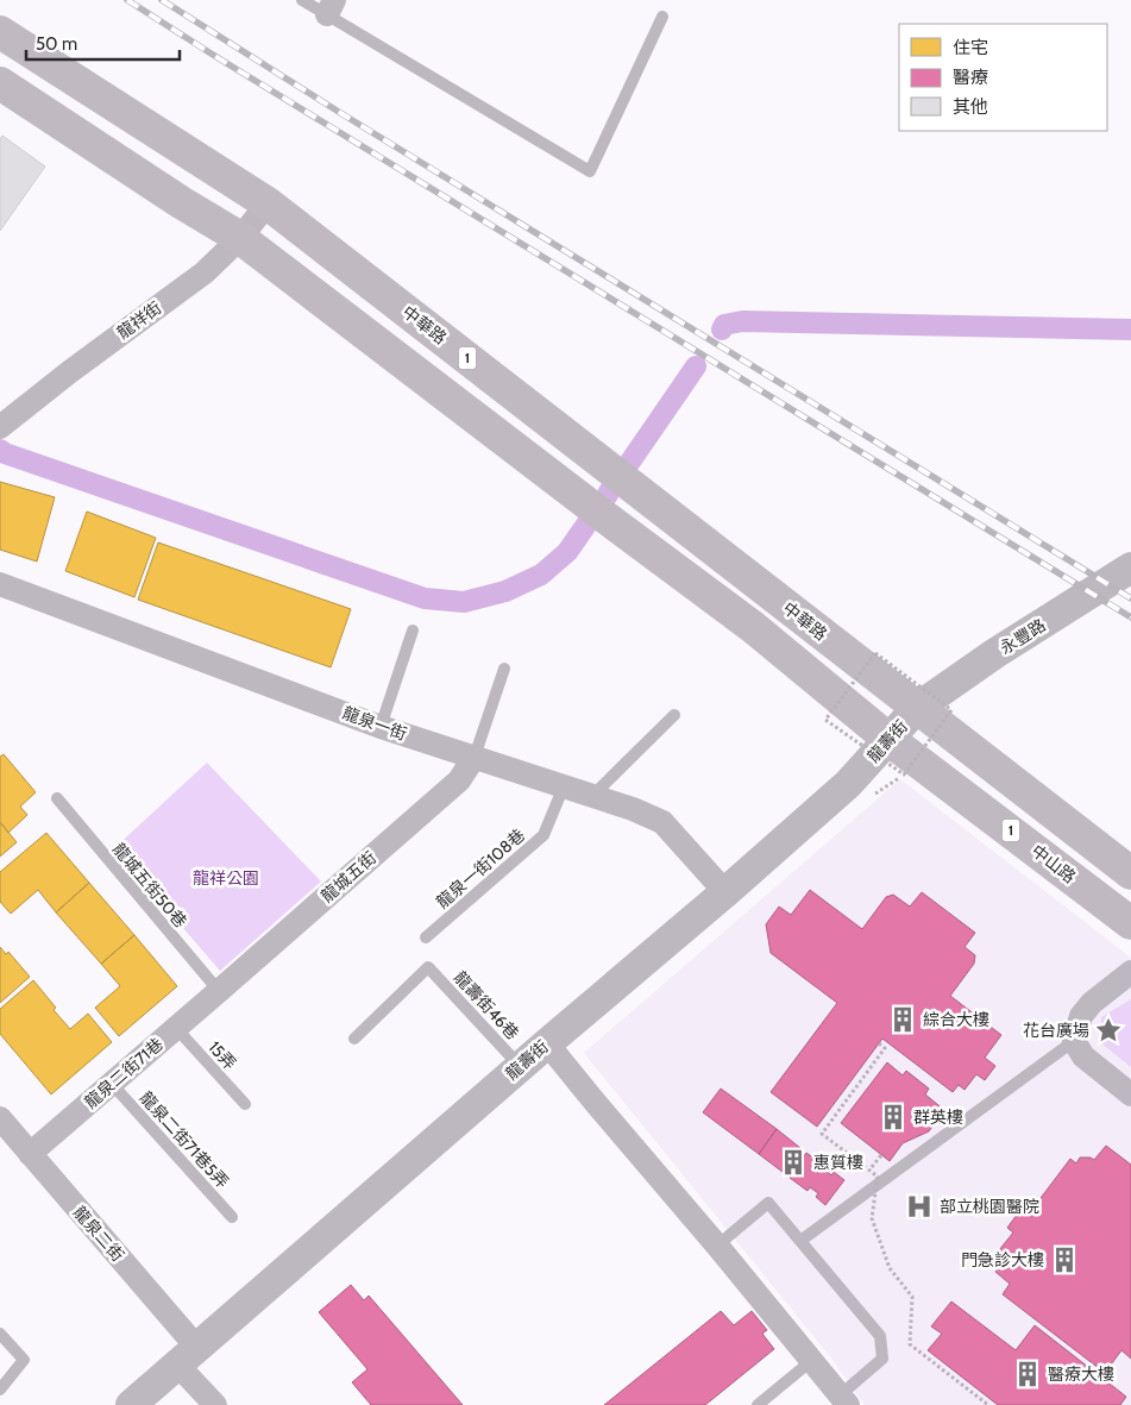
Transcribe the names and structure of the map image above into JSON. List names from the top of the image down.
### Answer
{
  "streets": {
    "main road": ["中華路", "1", "中山路"],
    "street": [
      "龍祥街",
      "永豐路",
      "龍泉一街",
      "龍壽街",
      "龍城五街",
      "龍泉二街71巷",
      "龍泉二街"
    ],
    "lane": [
      "龍泉一街108巷",
      "龍城五街50巷",
      "龍壽街46巷",
      "15弄",
      "龍泉二街71巷5弄"
    ]
  },
  "crossings": [
    ["龍祥街", "中華路"],
    ["龍祥街", "1"],
    ["中華路", "1"],
    ["中華路", "永豐路"],
    ["中華路", "龍壽街"],
    ["1", "永豐路"],
    ["1", "龍壽街"],
    ["1", "中山路"],
    ["永豐路", "龍壽街"],
    ["龍泉一街", "龍壽街"],
    ["龍泉一街", "龍泉一街108巷"],
    ["龍泉一街", "龍城五街"],
    ["龍壽街", "中山路"],
    ["龍壽街", "龍壽街46巷"],
    ["龍壽街", "龍泉二街"],
    ["龍城五街", "龍城五街50巷"],
    ["龍城五街", "龍泉二街71巷"],
    ["龍城五街50巷", "龍泉二街71巷"],
    ["15弄", "龍泉二街71巷"],
    ["龍泉二街71巷", "龍泉二街71巷5弄"],
    ["龍泉二街71巷", "龍泉二街"]
  ],
  "parks": ["龍祥公園"],
  "places": {
    "building": [
      "綜合大樓",
      "群英樓",
      "惠質樓",
      "門急診大樓",
      "醫療大樓"
    ],
    "place": ["花台廣場"],
    "hospital": ["部立桃園醫院"]
  },
  "legend": ["住宅", "醫療", "其他"],
  "scale_bar": "50 m"
}
